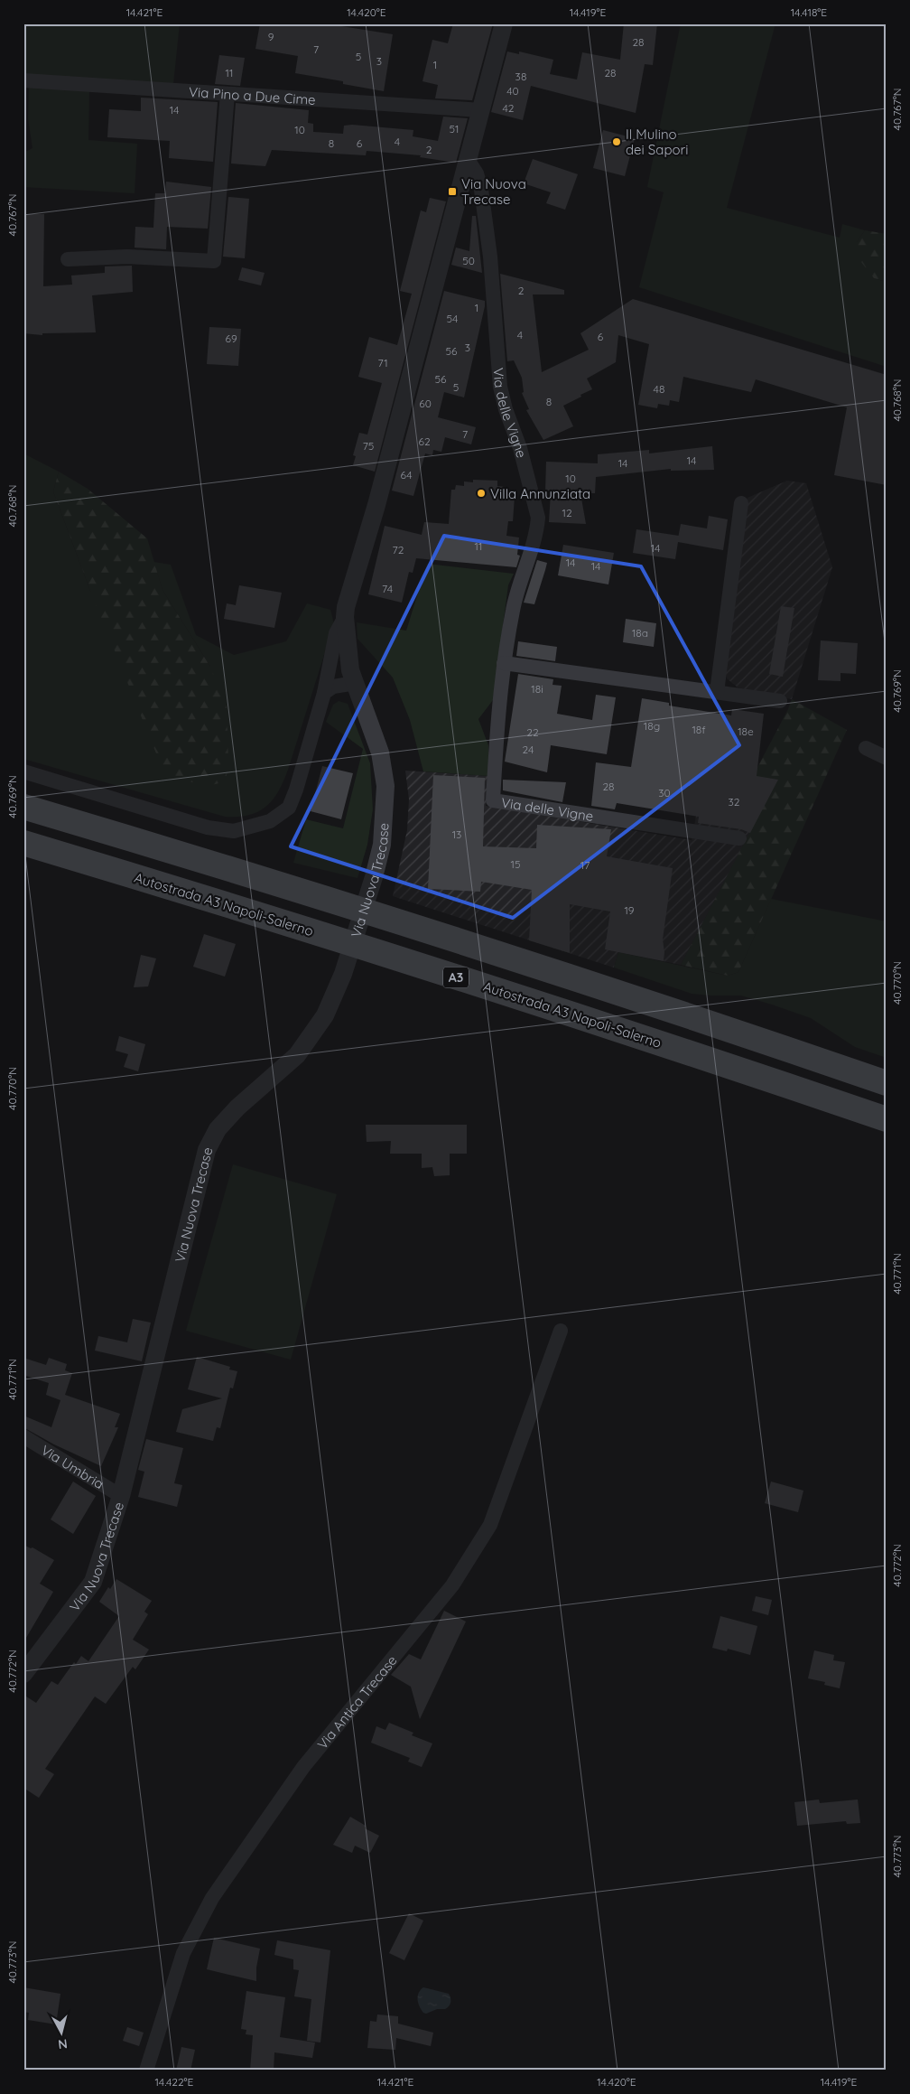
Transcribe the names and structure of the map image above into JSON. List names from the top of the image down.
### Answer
{
  "streets": {
    "highway": ["Autostrada A3 Napoli-Salerno", "A3"],
    "street": [
      "Via Pino a Due Cime",
      "Via delle Vigne",
      "Via Nuova Trecase",
      "Via Umbria",
      "Via Antica Trecase"
    ]
  },
  "crossings": [
    ["Via Pino a Due Cime", "Via Nuova Trecase"],
    ["Via delle Vigne", "Via Nuova Trecase"],
    ["Via Nuova Trecase", "Via Umbria"]
  ],
  "places": {
    "other": ["Il Mulino dei Sapori", "Villa Annunziata"],
    "transit": ["Via Nuova Trecase"]
  },
  "house_numbers": [
    "9",
    "28",
    "7",
    "5",
    "3",
    "1",
    "11",
    "28",
    "38",
    "40",
    "42",
    "14",
    "51",
    "10",
    "4",
    "8",
    "6",
    "2",
    "50",
    "2",
    "1",
    "54",
    "4",
    "6",
    "69",
    "3",
    "56",
    "71",
    "56",
    "5",
    "48",
    "8",
    "60",
    "7",
    "62",
    "75",
    "14",
    "14",
    "64",
    "10",
    "12",
    "11",
    "14",
    "72",
    "14",
    "14",
    "74",
    "18a",
    "18i",
    "18g",
    "18f",
    "18e",
    "22",
    "24",
    "28",
    "30",
    "32",
    "13",
    "15",
    "17",
    "19"
  ],
  "north": "bottom",
  "coordinates": [
    "14.421°E",
    "14.420°E",
    "14.419°E",
    "14.418°E",
    "40.767°N",
    "40.768°N",
    "40.769°N",
    "40.770°N",
    "40.771°N",
    "40.772°N",
    "40.773°N",
    "14.422°E"
  ]
}
